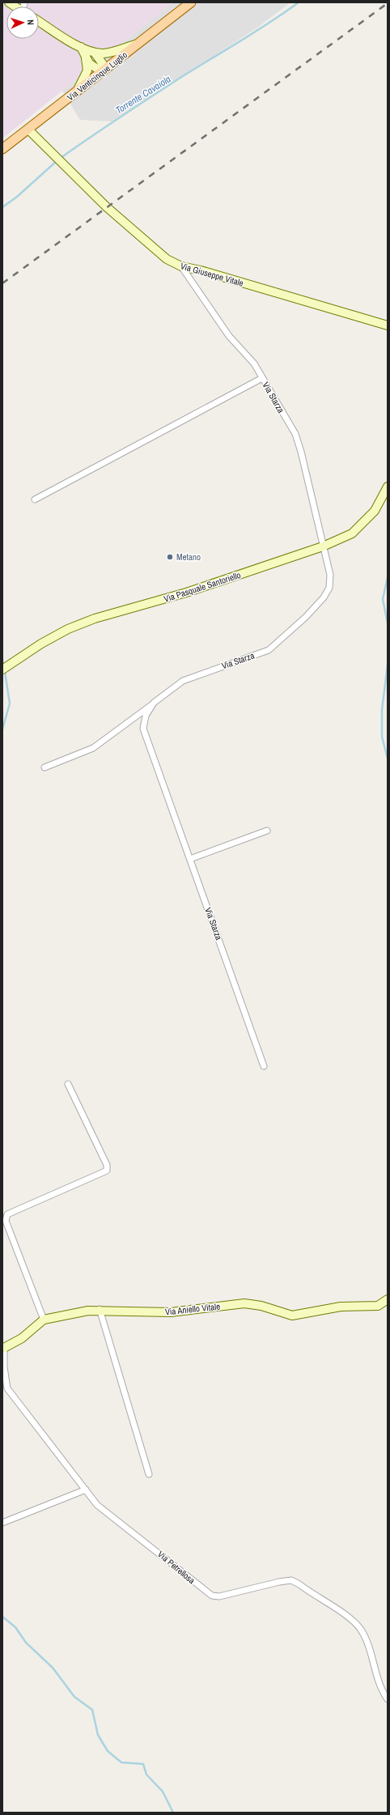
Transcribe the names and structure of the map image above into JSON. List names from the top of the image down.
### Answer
{
  "streets": {
    "main road": ["Via Venticinque Luglio"],
    "street": [
      "Via Giuseppe Vitale",
      "Via Starza",
      "Via Pasquale Santoriello",
      "Via Aniello Vitale",
      "Via Petrellosa"
    ]
  },
  "crossings": [
    ["Via Venticinque Luglio", "Via Giuseppe Vitale"],
    ["Via Giuseppe Vitale", "Via Starza"],
    ["Via Starza", "Via Pasquale Santoriello"],
    ["Via Aniello Vitale", "Via Petrellosa"]
  ],
  "water": ["Torrente Cavaiola"],
  "places": ["Metano"],
  "north": "right"
}
